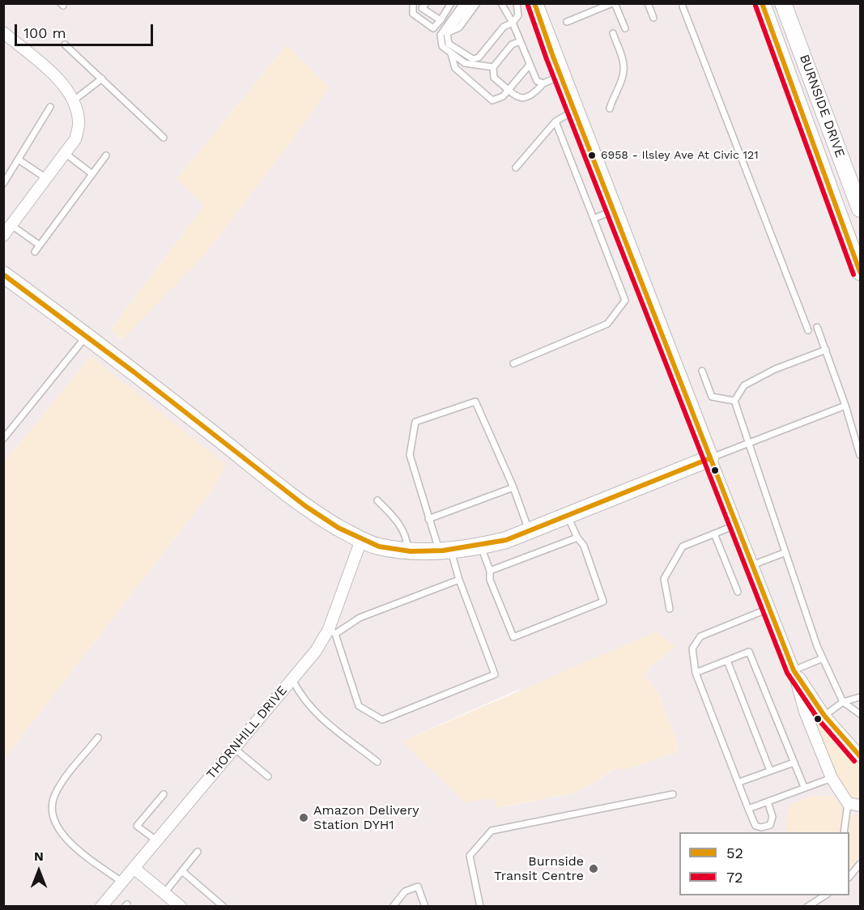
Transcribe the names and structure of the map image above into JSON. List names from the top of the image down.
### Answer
{
  "streets": {
    "street": ["BURNSIDE DRIVE", "THORNHILL DRIVE"]
  },
  "places": ["6958 - Ilsley Ave At Civic 121", "Amazon Delivery Station DYH1", "Burnside Transit Centre"],
  "lines": ["transit line 52", "transit line 72"],
  "legend": ["52", "72"],
  "scale_bar": "100 m",
  "north": "top"
}
